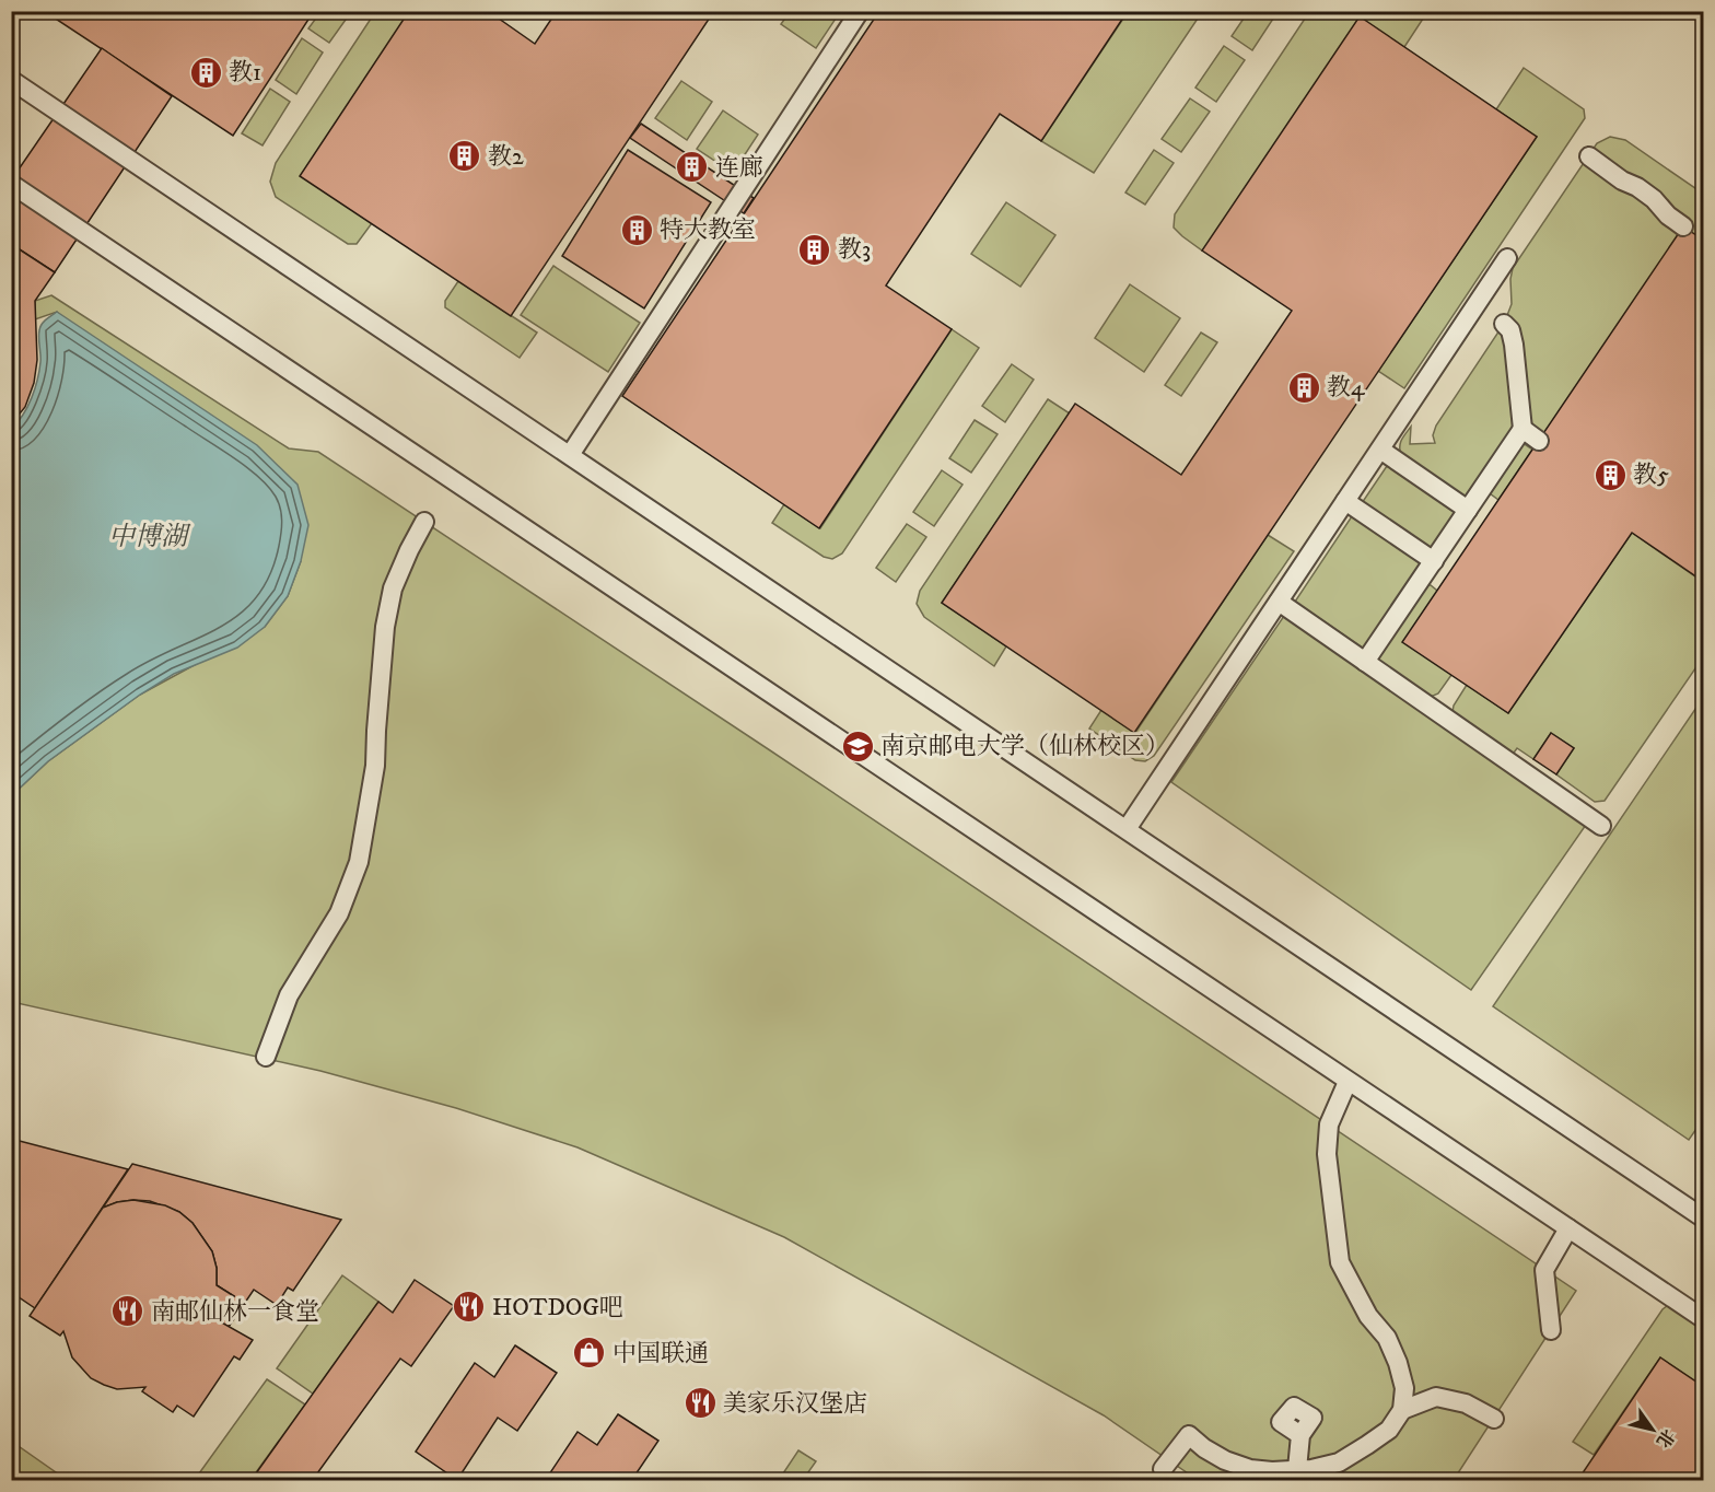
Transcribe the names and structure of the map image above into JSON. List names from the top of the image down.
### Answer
{
  "water": ["中博湖"],
  "places": {
    "building": [
      "教1",
      "教2",
      "连廊",
      "特大教室",
      "教3",
      "教4",
      "教5"
    ],
    "school or university": ["南京邮电大学（仙林校区）"],
    "restaurant": ["HOTDOG吧", "南邮仙林一食堂", "美家乐汉堡店"],
    "shop": ["中国联通"]
  },
  "north": "bottom right"
}
